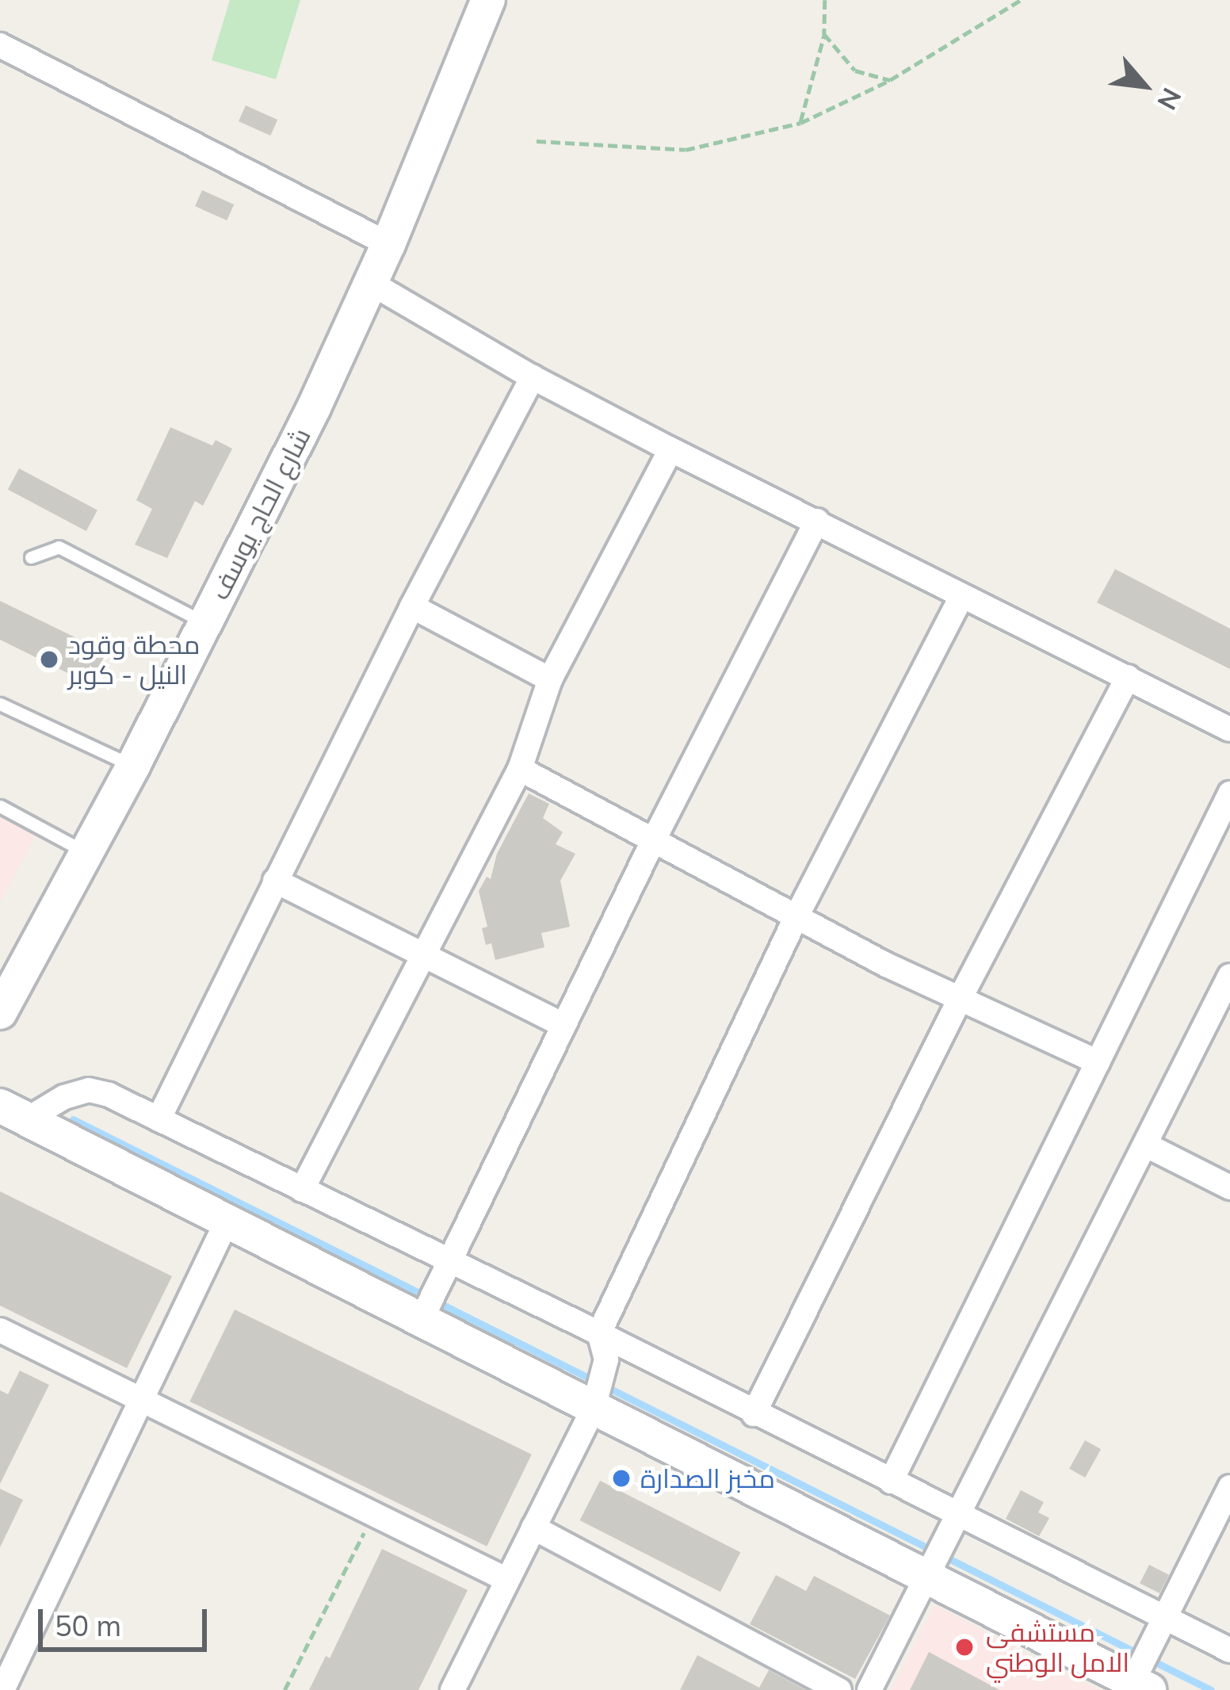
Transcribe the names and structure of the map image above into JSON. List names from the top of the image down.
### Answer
{
  "streets": {
    "street": ["شارع الحاج يوسف"]
  },
  "places": ["محطة وقود النيل - كوبر", "مخبز الصدارة", "مستشفى الامل الوطني"],
  "scale_bar": "50 m",
  "north": "bottom right"
}
